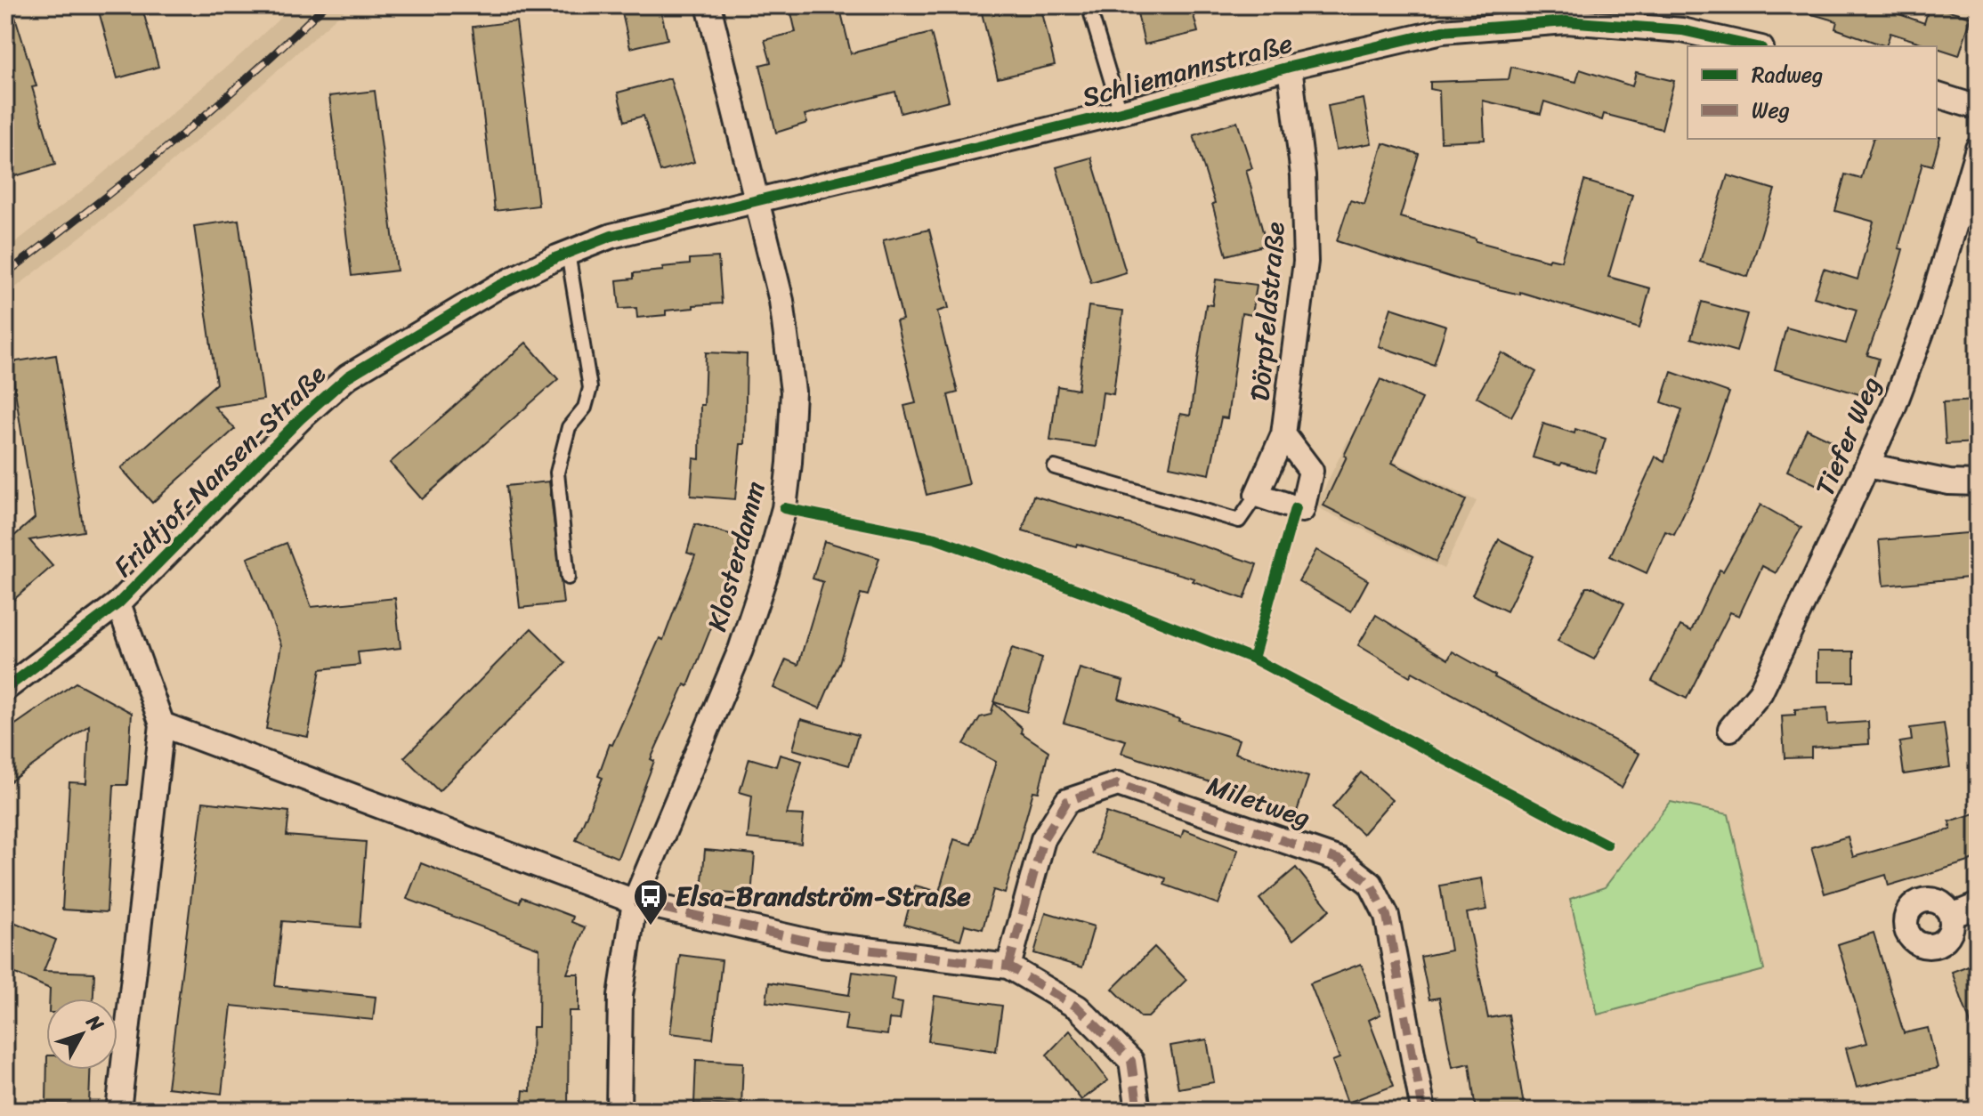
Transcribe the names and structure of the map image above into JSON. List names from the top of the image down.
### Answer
{
  "streets": {
    "street": [
      "Schliemannstraße",
      "Dörpfeldstraße",
      "Tiefer Weg",
      "Fridtjof-Nansen-Straße",
      "Klosterdamm",
      "Miletweg"
    ]
  },
  "crossings": [
    ["Schliemannstraße", "Dörpfeldstraße"],
    ["Schliemannstraße", "Fridtjof-Nansen-Straße"],
    ["Schliemannstraße", "Klosterdamm"],
    ["Fridtjof-Nansen-Straße", "Klosterdamm"]
  ],
  "places": {
    "bus stop": ["Elsa-Brandström-Straße"]
  },
  "legend": ["Radweg", "Weg"],
  "north": "top right"
}
